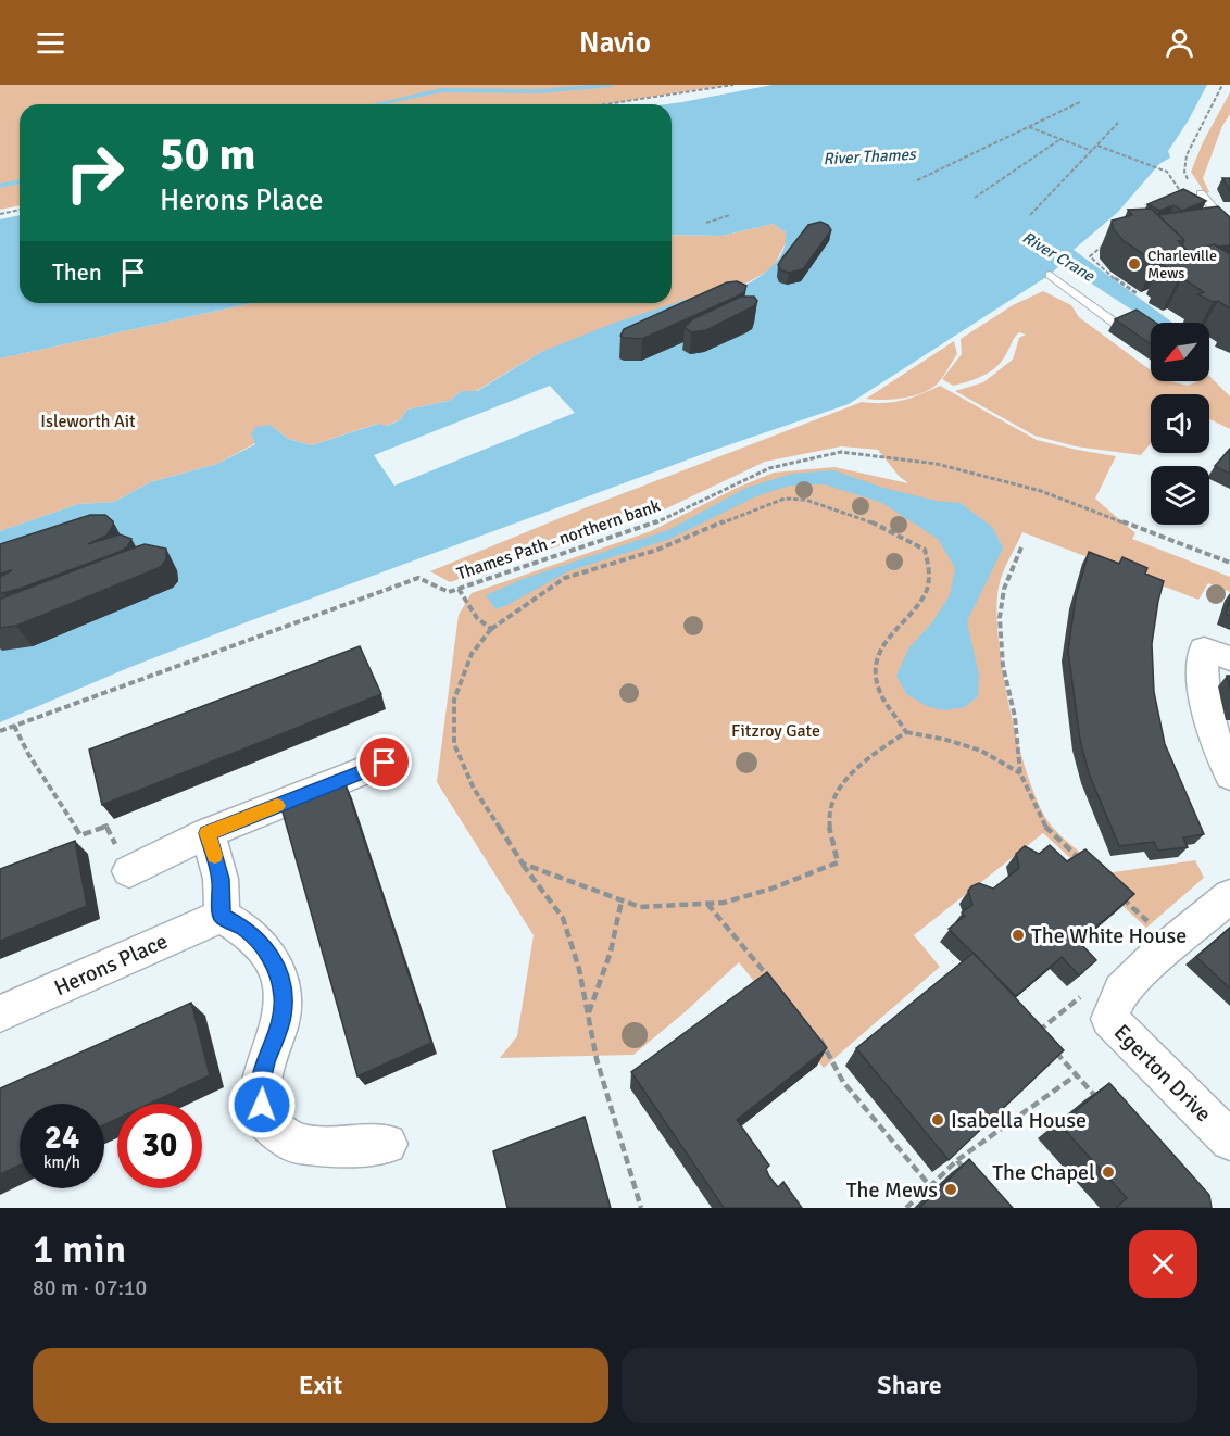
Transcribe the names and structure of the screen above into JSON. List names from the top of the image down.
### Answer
{
  "streets": {
    "street": ["Herons Place", "Egerton Drive"],
    "path": ["Thames Path - northern bank"]
  },
  "water": ["River Thames", "River Crane"],
  "parks": ["Isleworth Ait", "Fitzroy Gate"],
  "places": [
    "Charleville Mews",
    "The White House",
    "Isabella House",
    "The Chapel",
    "The Mews"
  ],
  "north": "bottom left",
  "page": {
    "header": "Navio",
    "turn": ["50 m", "Herons Place"],
    "then": "Then",
    "speed": "24 km/h",
    "limit": "30",
    "heading": ["1 min", "80 m · 07:10"],
    "buttons": ["Exit", "Share"]
  }
}
